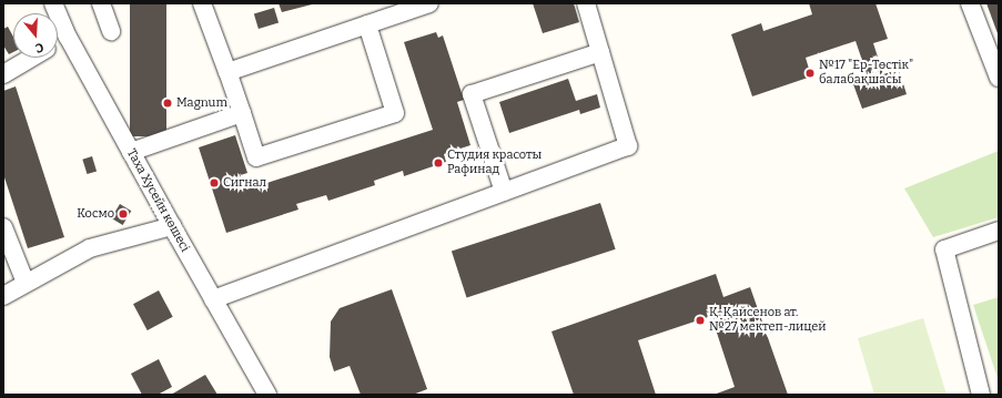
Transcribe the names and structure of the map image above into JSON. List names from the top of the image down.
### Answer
{
  "streets": {
    "street": ["Таха Хусейн көшесі"]
  },
  "places": [
    "№17 \"Ер-Төстік\" балабақшасы",
    "Magnum",
    "Студия красоты Рафинад",
    "Сигнал",
    "Космо",
    "Қ. Қайсенов ат. №27 мектеп-лицей"
  ],
  "north": "bottom"
}
